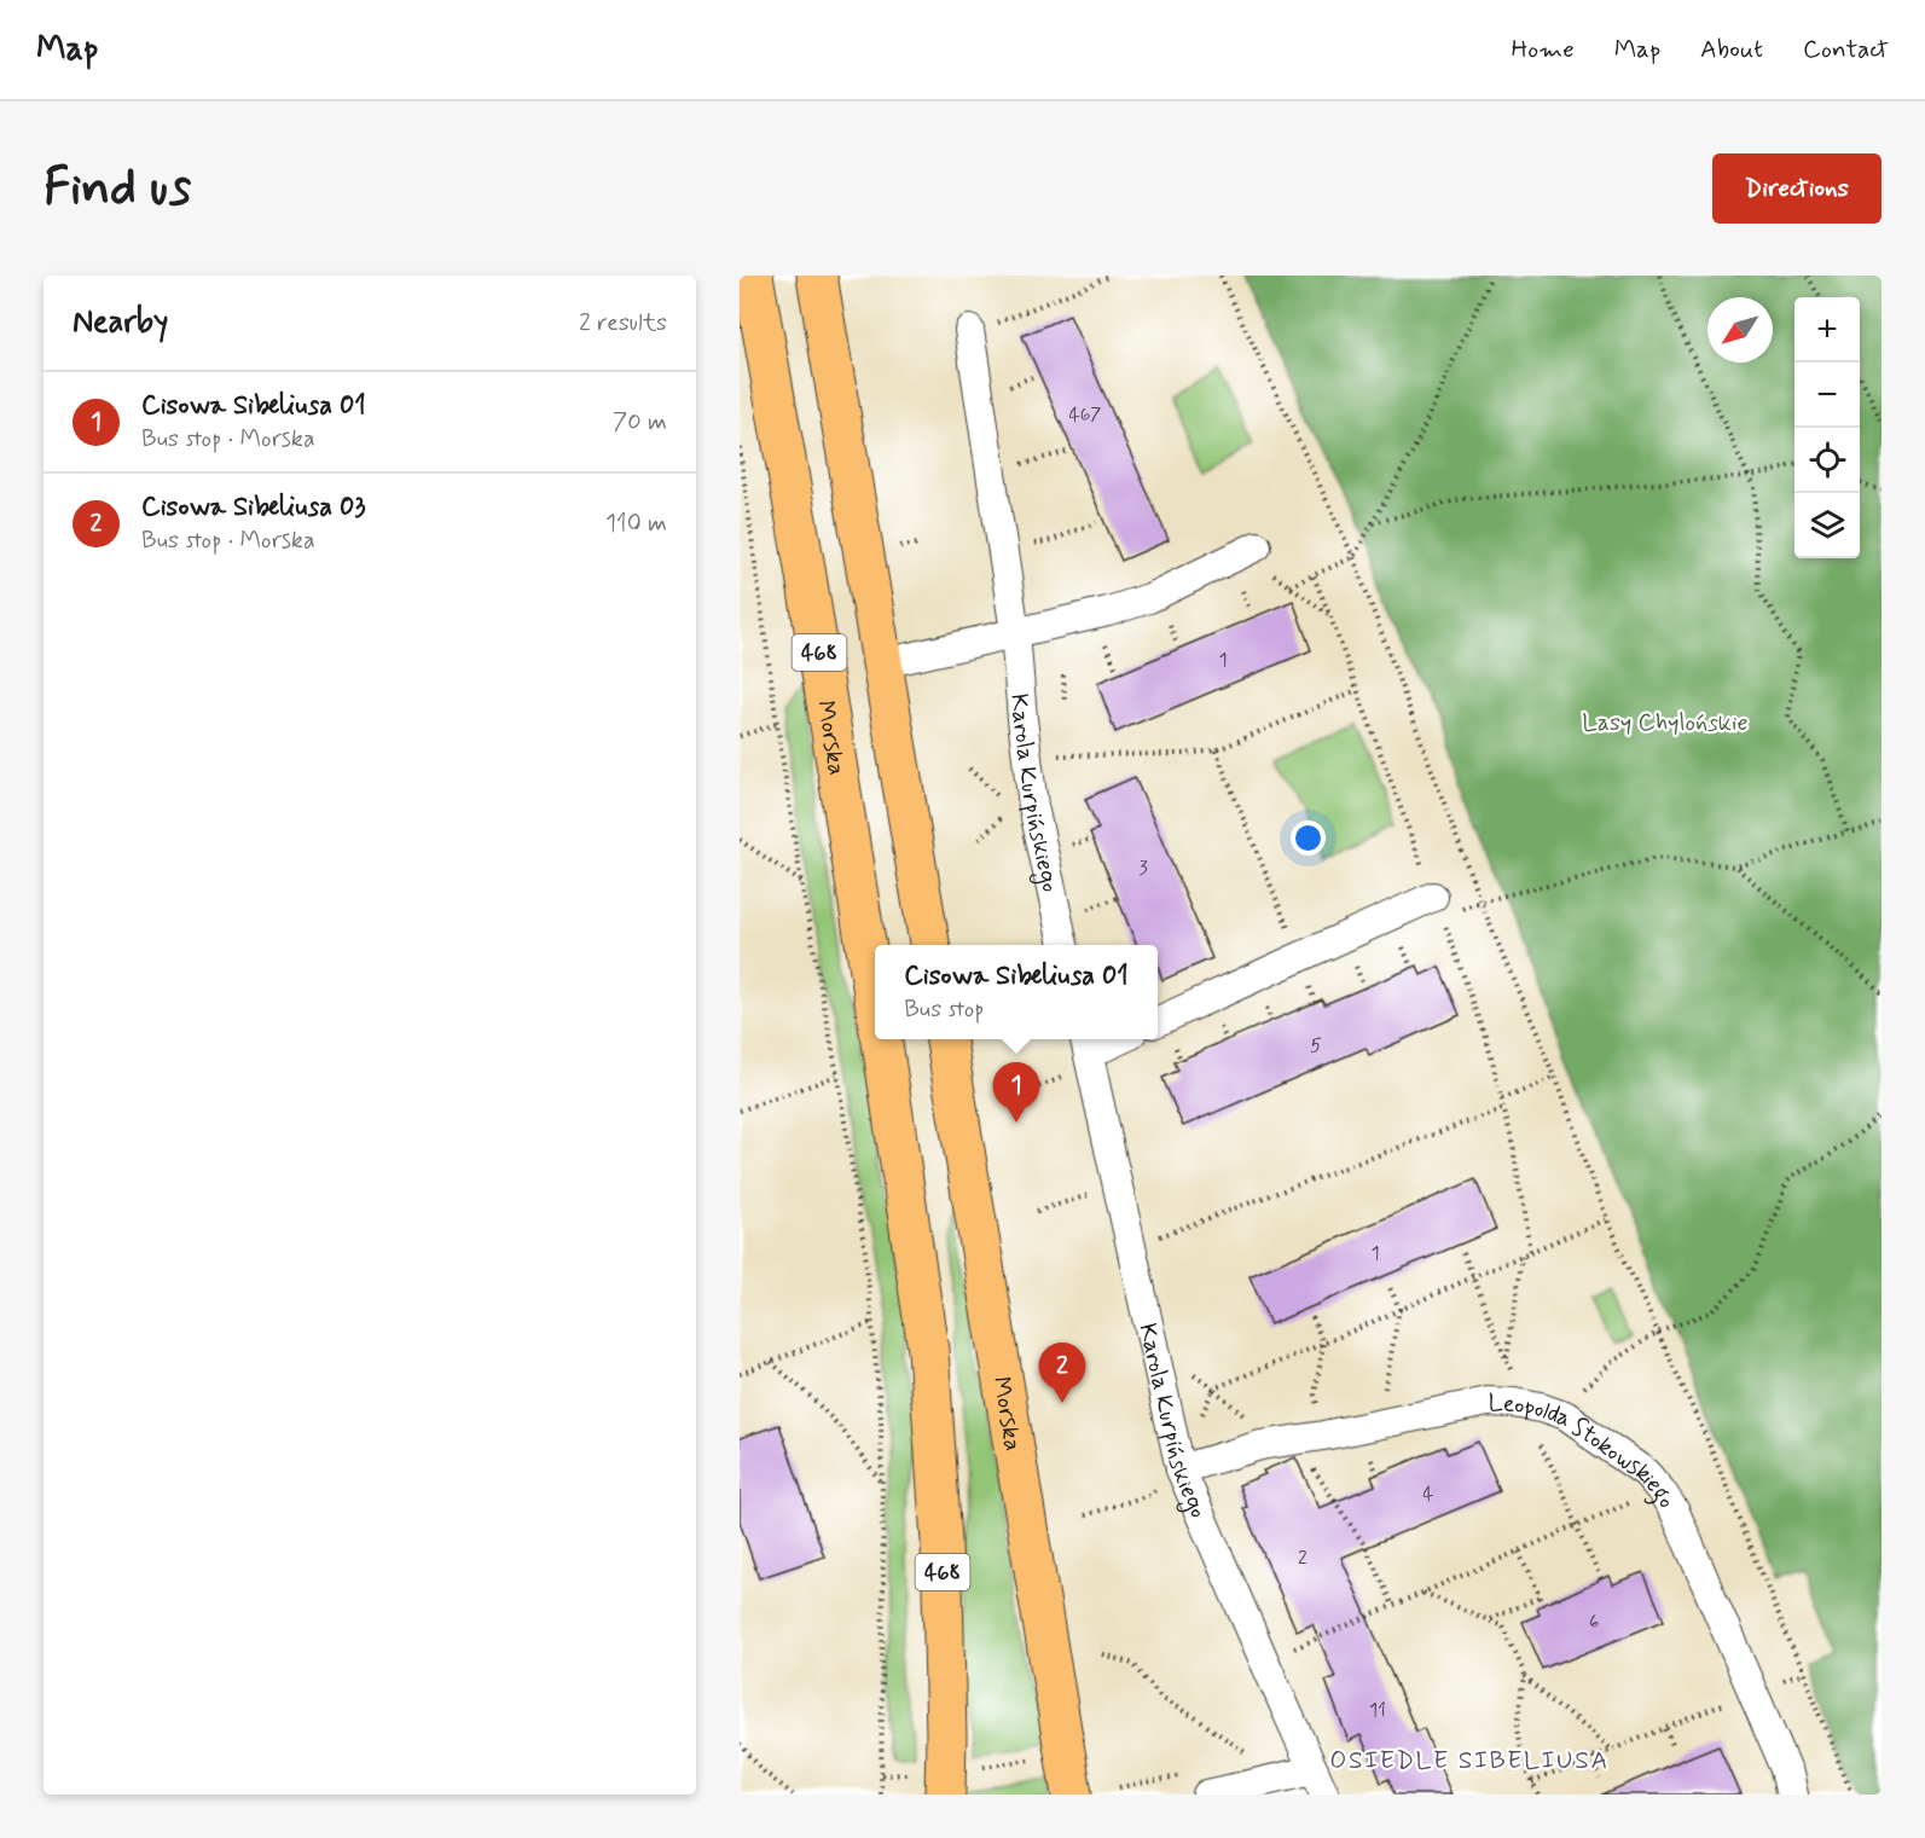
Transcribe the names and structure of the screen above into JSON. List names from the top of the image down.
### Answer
{
  "streets": {
    "main road": ["468", "Morska"],
    "street": ["Karola Kurpińskiego", "Leopolda Stokowskiego"]
  },
  "crossings": [
    ["Karola Kurpińskiego", "Leopolda Stokowskiego"]
  ],
  "districts": ["OSIEDLE SIBELIUSA"],
  "parks": ["Lasy Chylońskie"],
  "house_numbers": [
    "467",
    "1",
    "3",
    "5",
    "1",
    "4",
    "2",
    "6",
    "11"
  ],
  "north": "bottom left",
  "page": {
    "header": "Map",
    "nav": [
      "Home",
      "Map",
      "About",
      "Contact"
    ],
    "buttons": "Directions",
    "title": "Find us",
    "heading": ["Nearby", "2 results"],
    "map_buttons": ["+", "−"],
    "list": [
      {
        "mark": "1",
        "name": "Cisowa Sibeliusa 01",
        "note": "Bus stop · Morska",
        "value": "70 m"
      },
      {
        "mark": "2",
        "name": "Cisowa Sibeliusa 03",
        "note": "Bus stop · Morska",
        "value": "110 m"
      }
    ],
    "popup": ["Cisowa Sibeliusa 01", "Bus stop"],
    "pins": ["1", "2"]
  }
}
